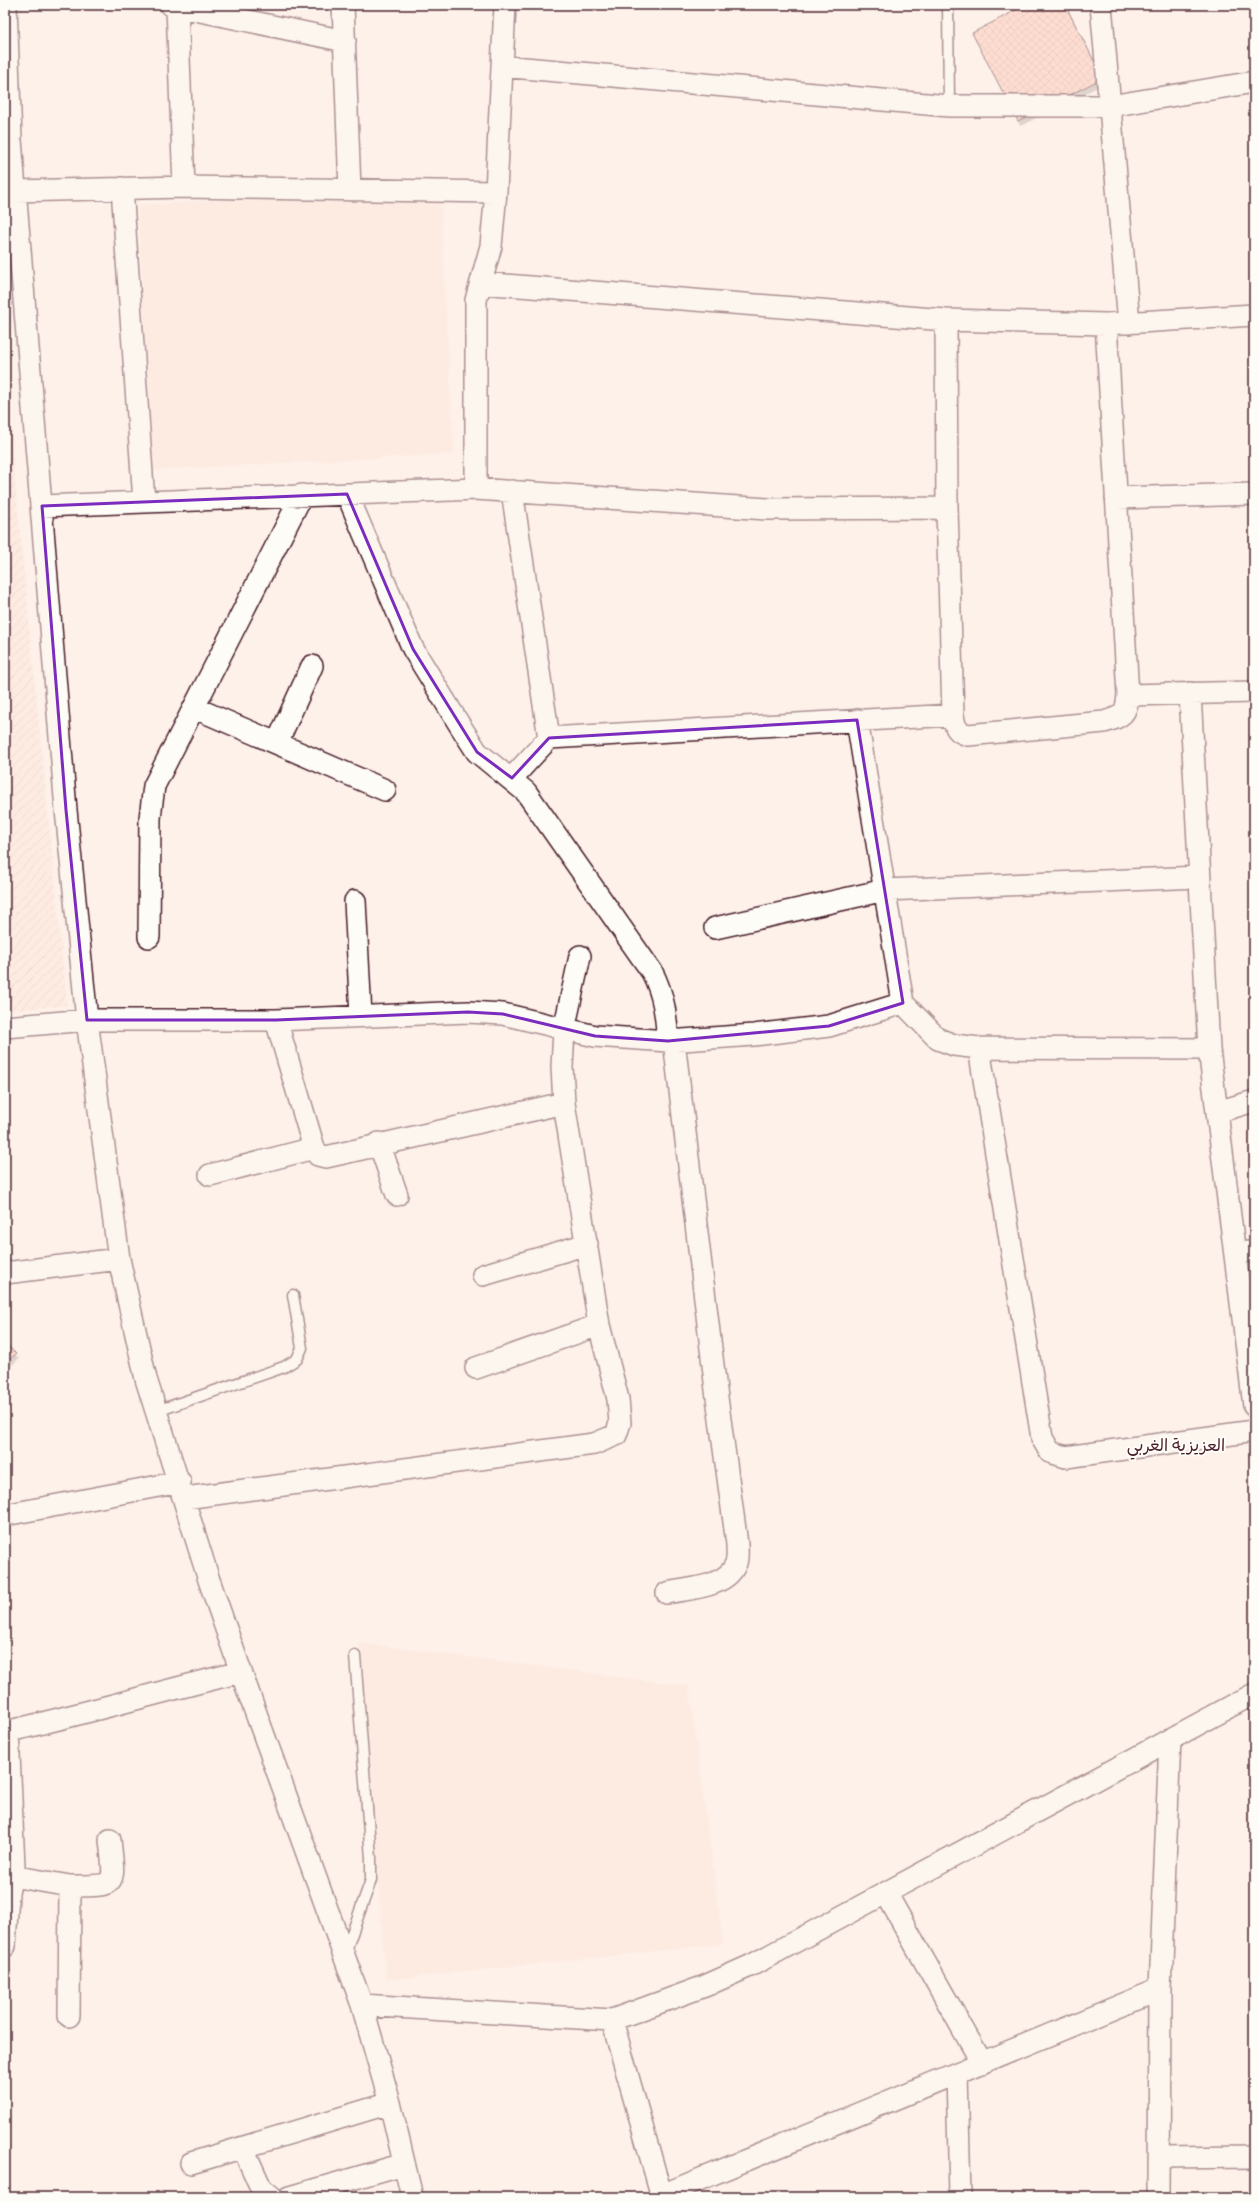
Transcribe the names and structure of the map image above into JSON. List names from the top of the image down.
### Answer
{
  "districts": ["العزيزية الغربي"]
}
